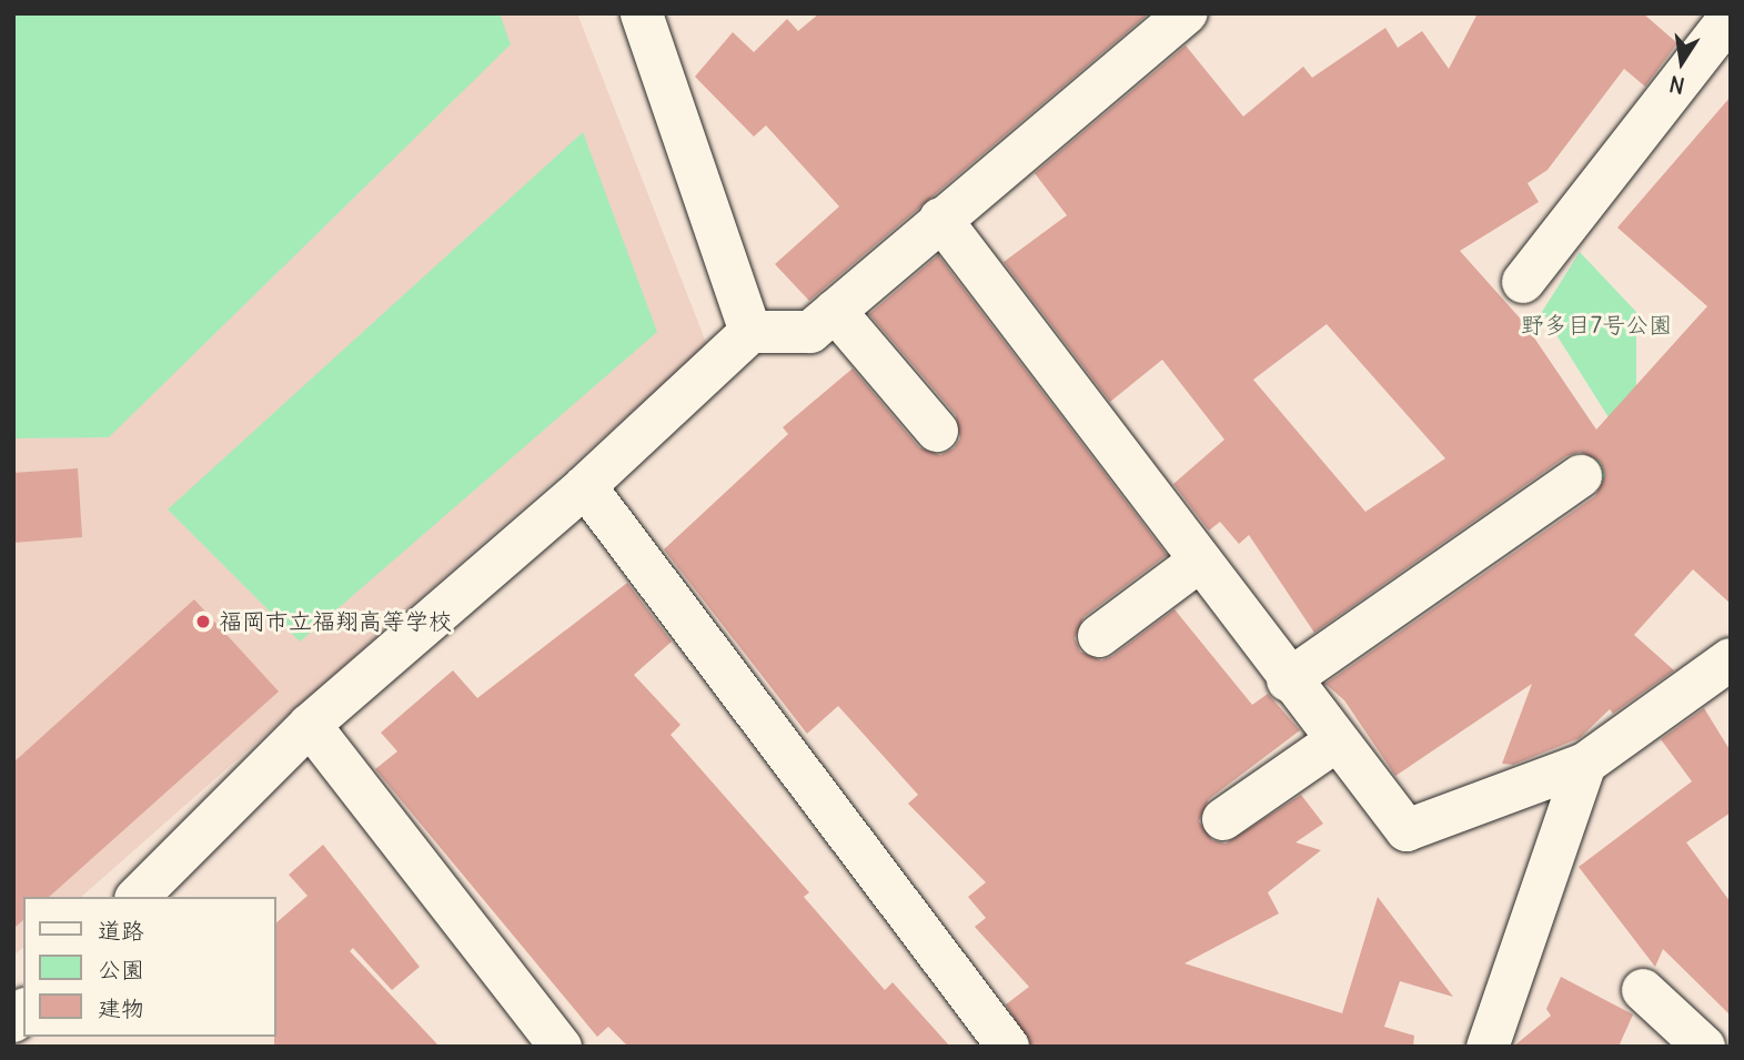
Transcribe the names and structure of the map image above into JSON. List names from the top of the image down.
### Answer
{
  "parks": ["野多目7号公園"],
  "places": ["福岡市立福翔高等学校"],
  "legend": ["道路", "公園", "建物"],
  "north": "bottom"
}
